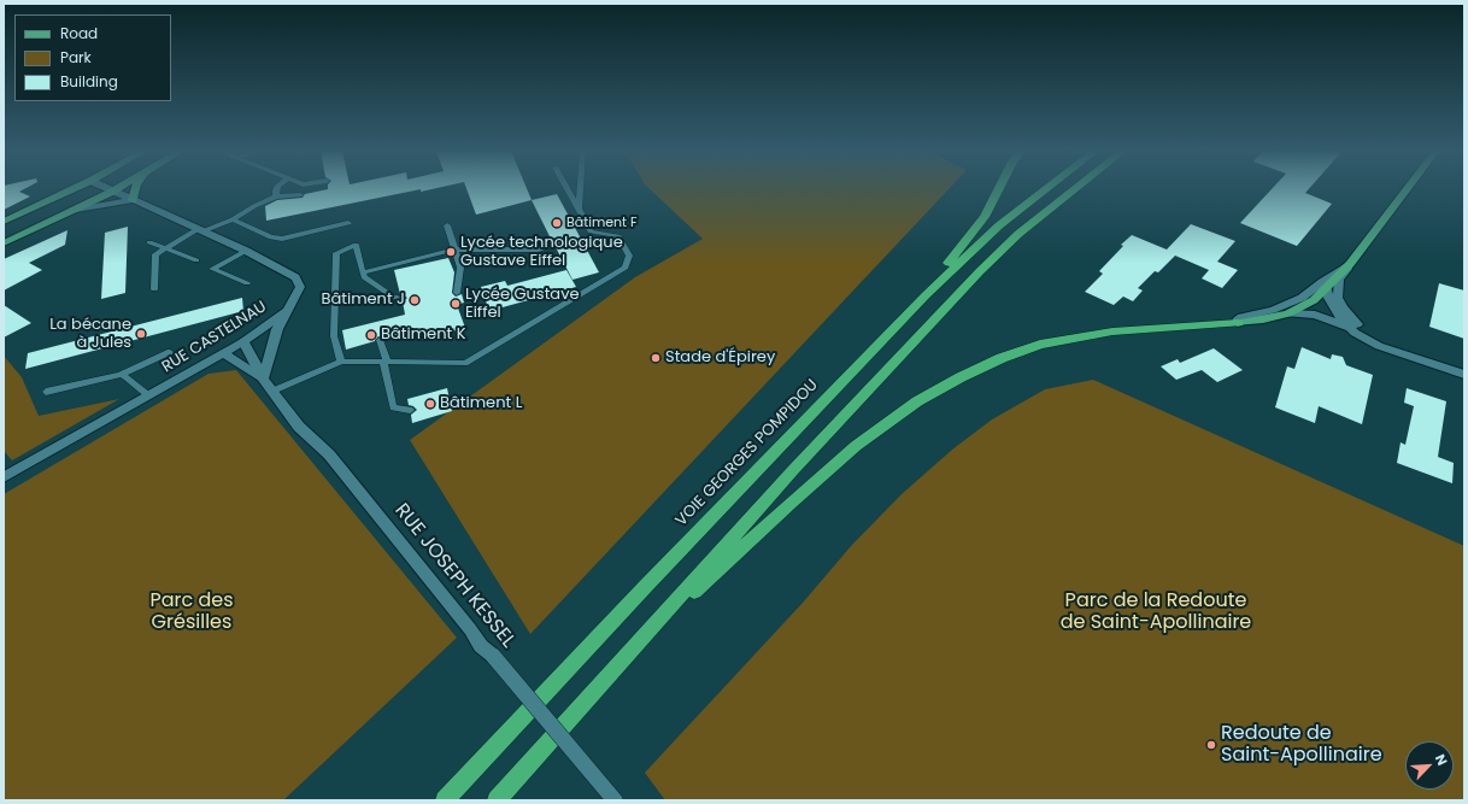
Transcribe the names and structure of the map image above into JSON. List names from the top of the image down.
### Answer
{
  "streets": {
    "highway": ["VOIE GEORGES POMPIDOU"],
    "street": ["RUE CASTELNAU", "RUE JOSEPH KESSEL"]
  },
  "crossings": [
    ["RUE CASTELNAU", "RUE JOSEPH KESSEL"]
  ],
  "parks": ["Parc des Grésilles", "Parc de la Redoute de Saint-Apollinaire"],
  "places": [
    "Bâtiment F",
    "Lycée technologique Gustave Eiffel",
    "Bâtiment J",
    "Lycée Gustave Eiffel",
    "La bécane à Jules",
    "Bâtiment K",
    "Stade d'Épirey",
    "Bâtiment L",
    "Redoute de Saint-Apollinaire"
  ],
  "legend": ["Road", "Park", "Building"],
  "north": "top right"
}
